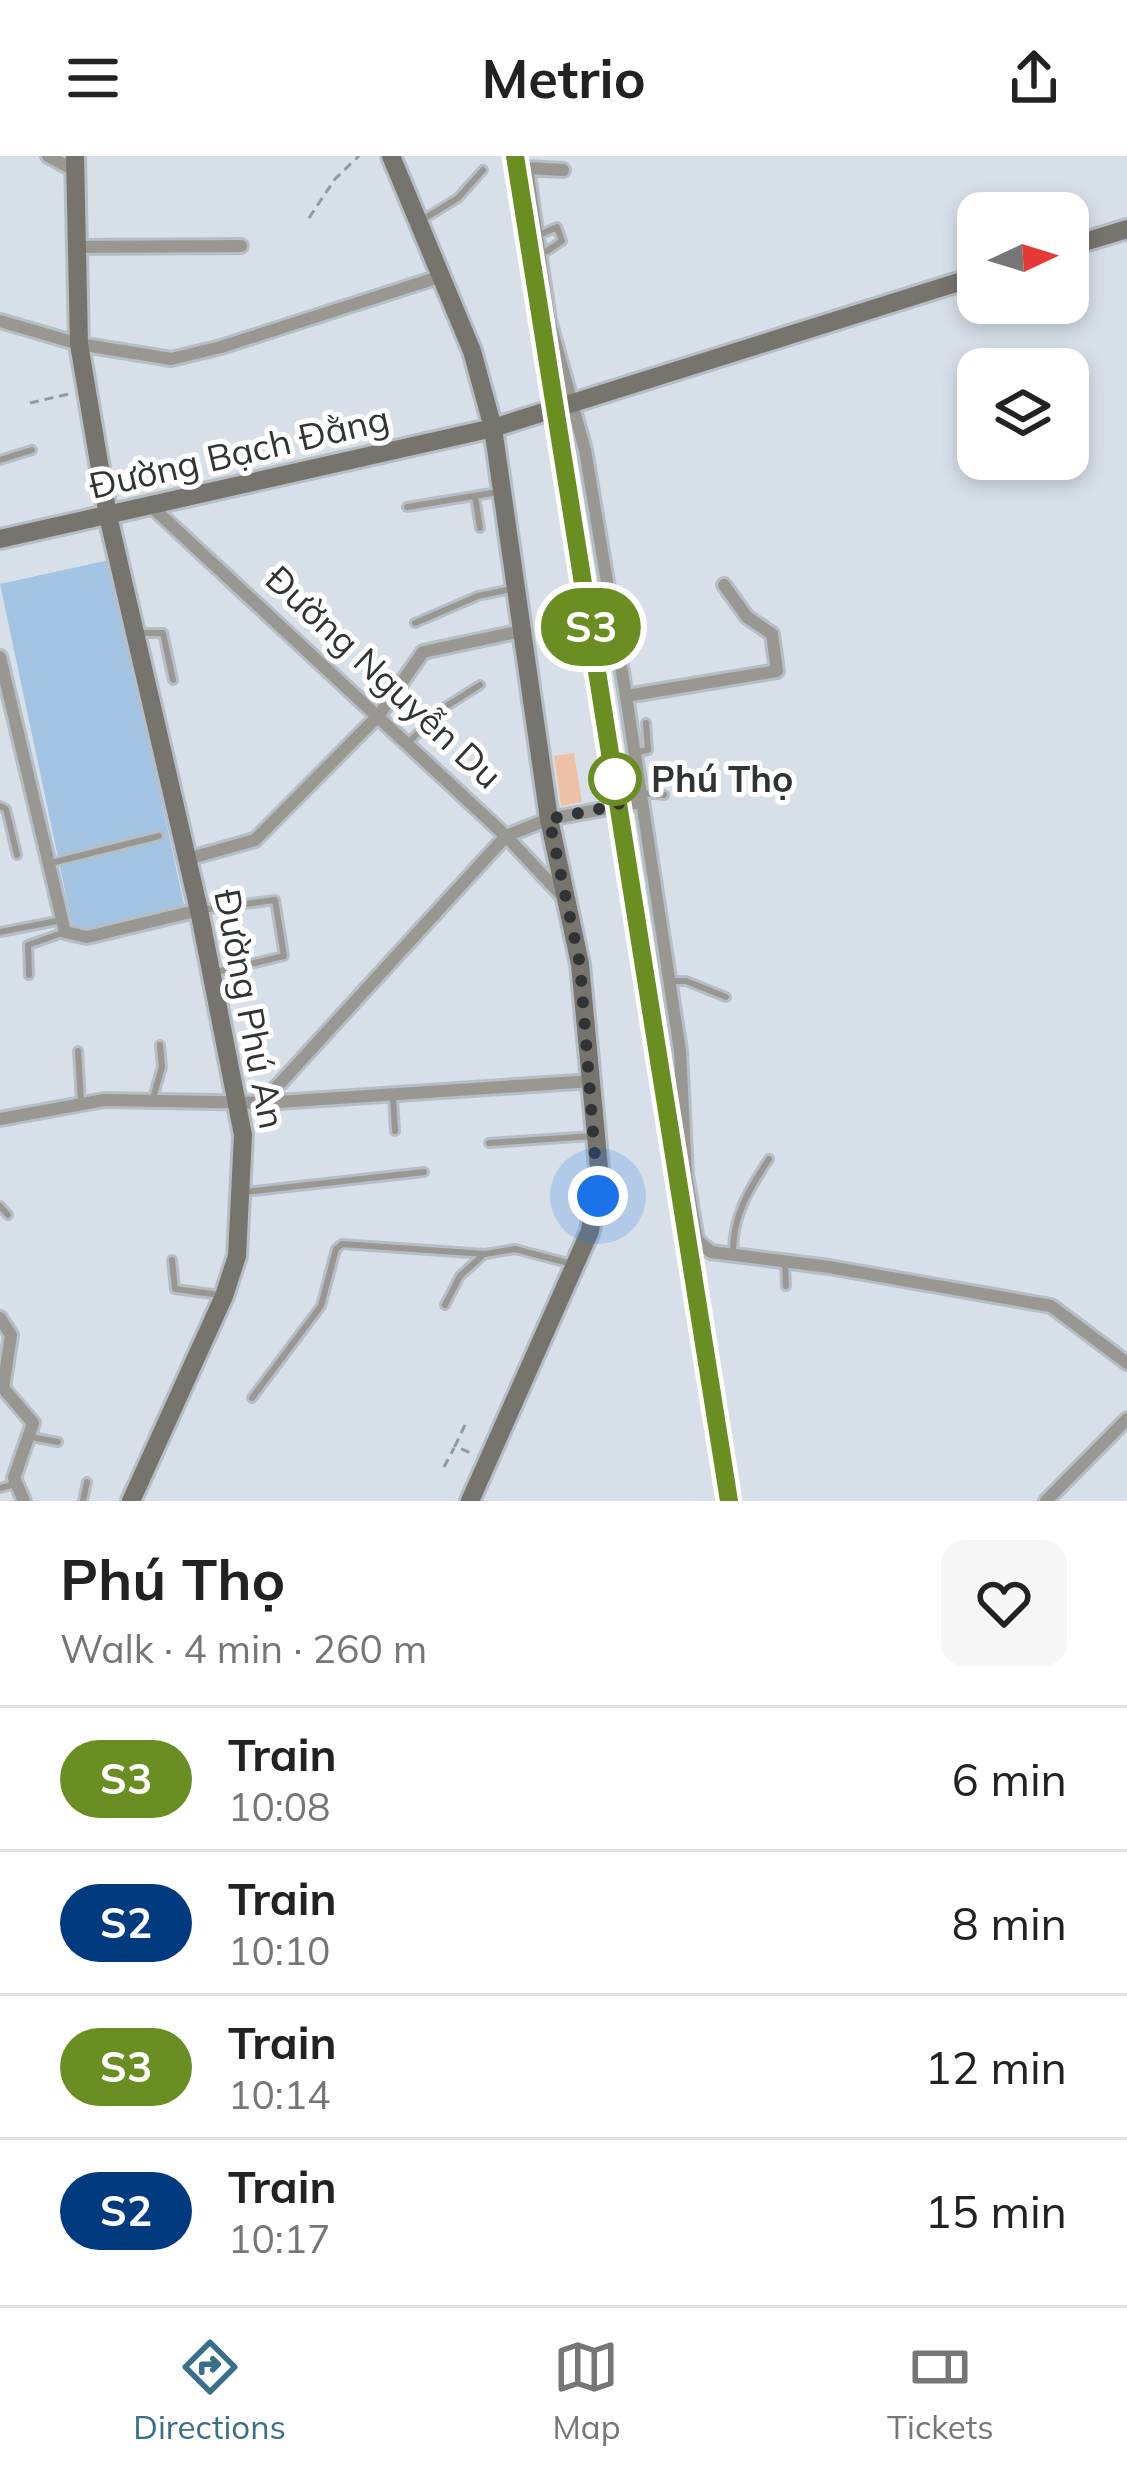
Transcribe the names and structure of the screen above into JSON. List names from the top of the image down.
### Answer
{
  "streets": {
    "street": ["Đường Bạch Đằng", "Đường Nguyễn Du", "Đường Phú An"]
  },
  "crossings": [
    ["Đường Bạch Đằng", "Đường Nguyễn Du"],
    ["Đường Bạch Đằng", "Đường Phú An"]
  ],
  "places": ["Phú Thọ"],
  "north": "right",
  "page": {
    "header": "Metrio",
    "on_map": "S3",
    "heading": ["Phú Thọ", "Walk · 4 min · 260 m"],
    "list": [
      {
        "mark": "S3",
        "name": "Train",
        "note": "10:08",
        "value": "6 min"
      },
      {
        "mark": "S2",
        "name": "Train",
        "note": "10:10",
        "value": "8 min"
      },
      {
        "mark": "S3",
        "name": "Train",
        "note": "10:14",
        "value": "12 min"
      },
      {
        "mark": "S2",
        "name": "Train",
        "note": "10:17",
        "value": "15 min"
      }
    ],
    "tabs": ["Directions", "Map", "Tickets"]
  }
}
